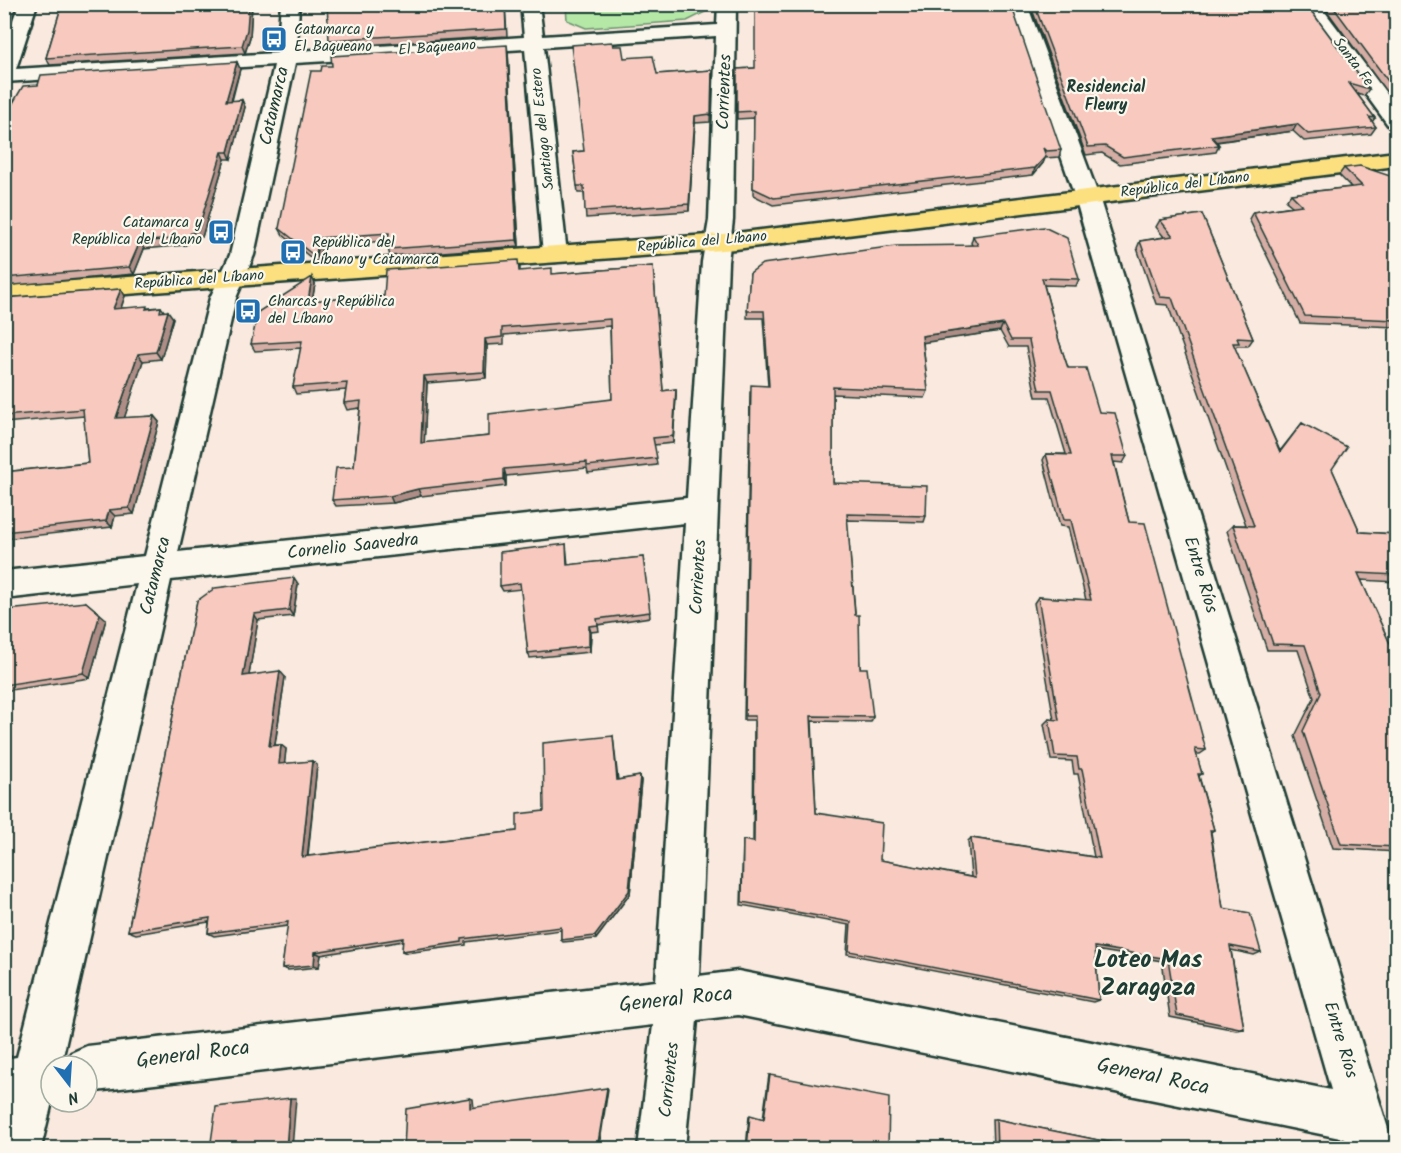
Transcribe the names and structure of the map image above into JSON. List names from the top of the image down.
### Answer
{
  "streets": {
    "main road": ["República del Líbano"],
    "street": [
      "El Baqueano",
      "Santa Fe",
      "Corrientes",
      "Catamarca",
      "Santiago del Estero",
      "Cornelio Saavedra",
      "Entre Ríos",
      "General Roca"
    ]
  },
  "crossings": [
    ["El Baqueano", "Corrientes"],
    ["El Baqueano", "Catamarca"],
    ["El Baqueano", "Santiago del Estero"],
    ["Corrientes", "República del Líbano"],
    ["Corrientes", "Cornelio Saavedra"],
    ["Corrientes", "General Roca"],
    ["Catamarca", "República del Líbano"],
    ["Catamarca", "Cornelio Saavedra"],
    ["Santiago del Estero", "República del Líbano"],
    ["República del Líbano", "Entre Ríos"],
    ["Entre Ríos", "General Roca"]
  ],
  "districts": ["Residencial Fleury", "Loteo Mas Zaragoza"],
  "places": {
    "bus stop": [
      "Catamarca y El Baqueano",
      "Catamarca y República del Líbano",
      "República del Líbano y Catamarca",
      "Charcas y República del Líbano"
    ]
  },
  "north": "bottom"
}
